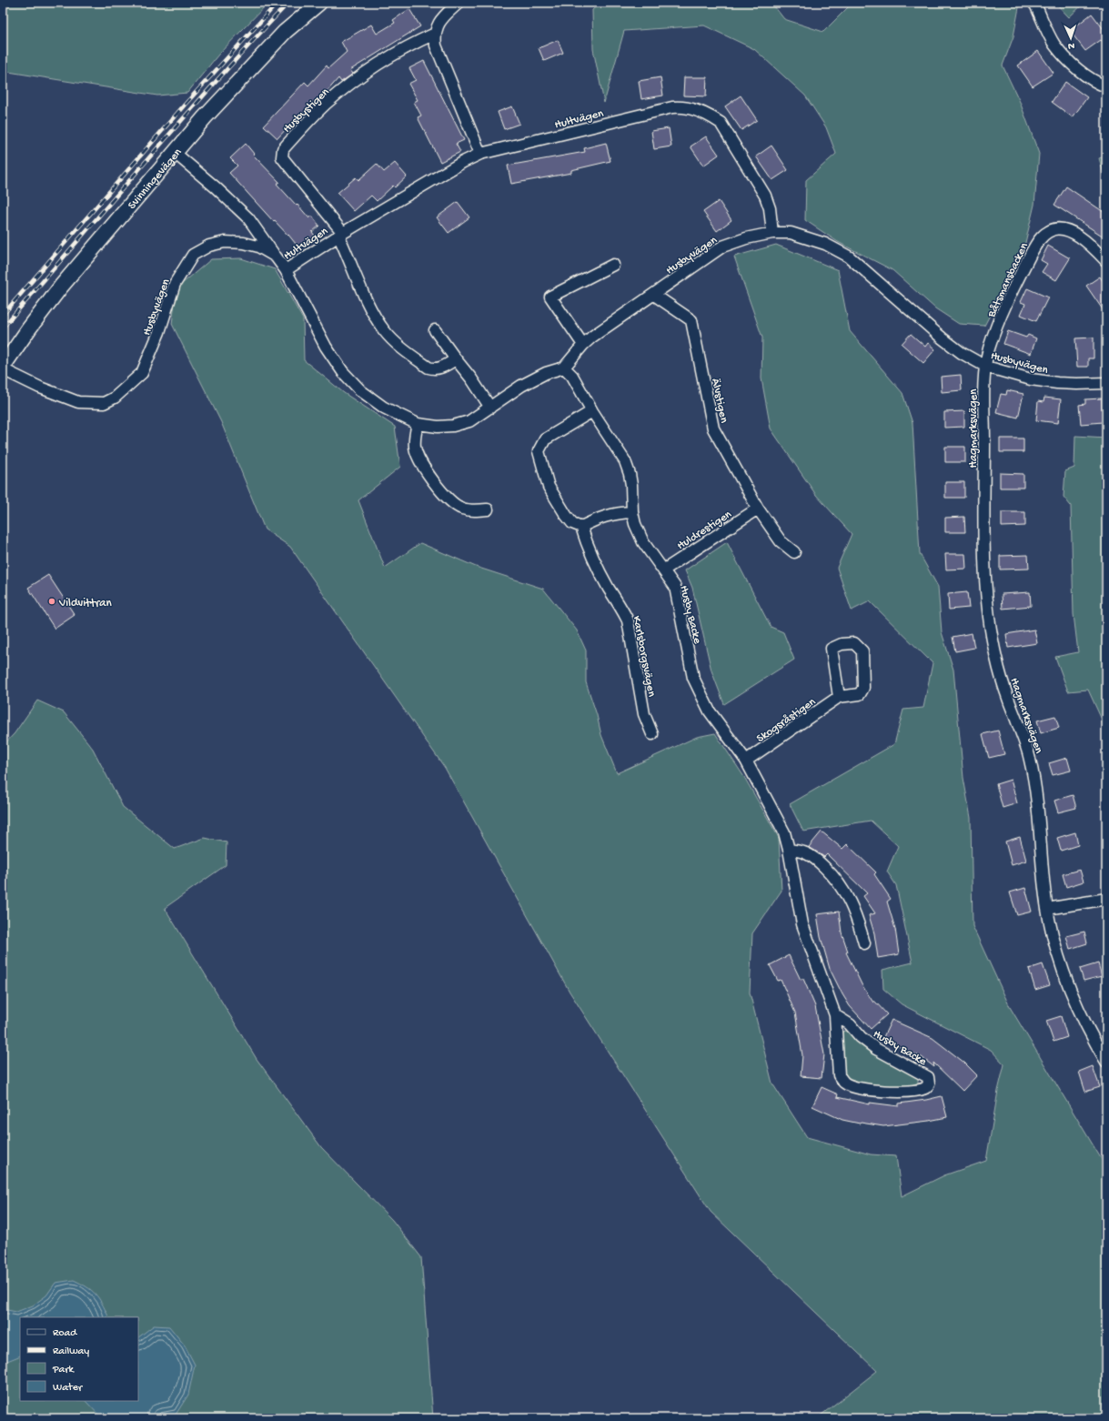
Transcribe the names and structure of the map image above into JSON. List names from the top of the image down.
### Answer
{
  "streets": {
    "main road": ["Svinningevägen"],
    "street": [
      "Husbystigen",
      "Hultvägen",
      "Husbyvägen",
      "Båtsmansbacken",
      "Älvstigen",
      "Hagmarksvägen",
      "Huldrestigen",
      "Husby Backe",
      "Karlsborgsvägen",
      "Skogsråstigen"
    ]
  },
  "crossings": [
    ["Husbystigen", "Hultvägen"],
    ["Hultvägen", "Husbyvägen"],
    ["Husbyvägen", "Båtsmansbacken"],
    ["Husbyvägen", "Älvstigen"],
    ["Husbyvägen", "Hagmarksvägen"],
    ["Husbyvägen", "Husby Backe"],
    ["Båtsmansbacken", "Hagmarksvägen"],
    ["Älvstigen", "Huldrestigen"],
    ["Huldrestigen", "Husby Backe"],
    ["Husby Backe", "Skogsråstigen"]
  ],
  "places": ["Vildvittran"],
  "legend": [
    "Road",
    "Railway",
    "Park",
    "Water"
  ],
  "north": "bottom"
}
